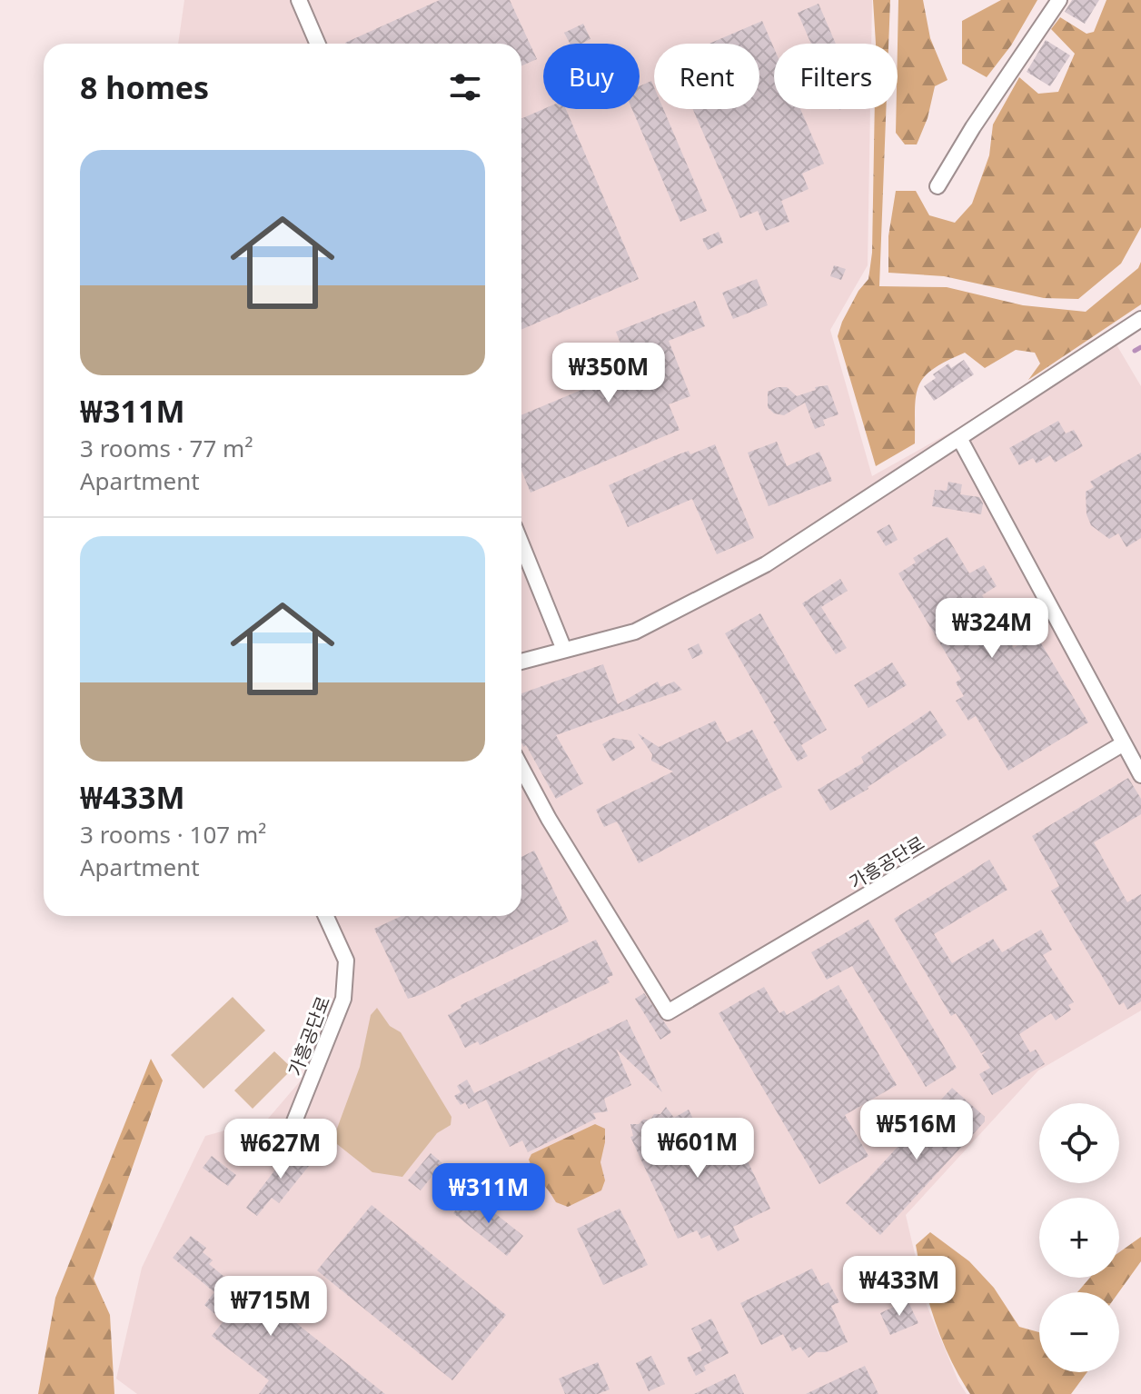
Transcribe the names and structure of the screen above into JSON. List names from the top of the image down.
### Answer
{
  "streets": {
    "street": ["가흥공단로"]
  },
  "page": {
    "chip": ["Buy", "Rent", "Filters"],
    "heading": "8 homes",
    "list": [
      {
        "name": "₩311M",
        "note": "3 rooms · 77 m² · Apartment"
      },
      {
        "name": "₩433M",
        "note": "3 rooms · 107 m² · Apartment"
      }
    ],
    "price": [
      "₩350M",
      "₩324M",
      "₩516M",
      "₩601M",
      "₩627M",
      "₩311M",
      "₩433M",
      "₩715M"
    ],
    "map_buttons": ["+", "−"]
  }
}
